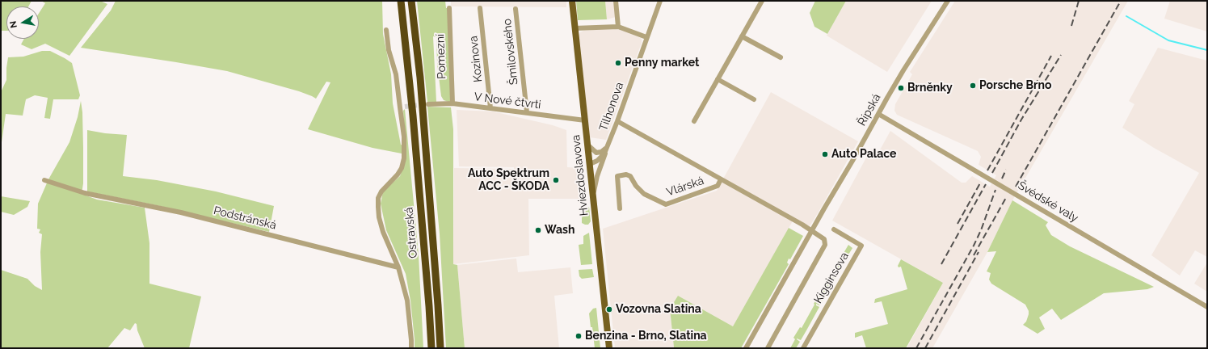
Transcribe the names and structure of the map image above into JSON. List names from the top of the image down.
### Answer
{
  "streets": {
    "highway": ["Ostravská"],
    "main road": ["Hviezdoslavova"],
    "street": [
      "Šmilovského",
      "Pomezní",
      "Kozinova",
      "V Nové čtvrti",
      "Tilhonova",
      "Řípská",
      "Vlárská",
      "Švédské valy",
      "Podstránská",
      "Kigginsova"
    ]
  },
  "crossings": [
    ["Šmilovského", "V Nové čtvrti"],
    ["Pomezní", "V Nové čtvrti"],
    ["Kozinova", "V Nové čtvrti"],
    ["V Nové čtvrti", "Hviezdoslavova"],
    ["Tilhonova", "Hviezdoslavova"],
    ["Tilhonova", "Vlárská"],
    ["Řípská", "Vlárská"],
    ["Řípská", "Švédské valy"]
  ],
  "places": [
    "Penny market",
    "Porsche Brno",
    "Brněnky",
    "Auto Palace",
    "Auto Spektrum ACC - ŠKODA",
    "Wash",
    "Vozovna Slatina",
    "Benzina - Brno, Slatina"
  ],
  "north": "left"
}
